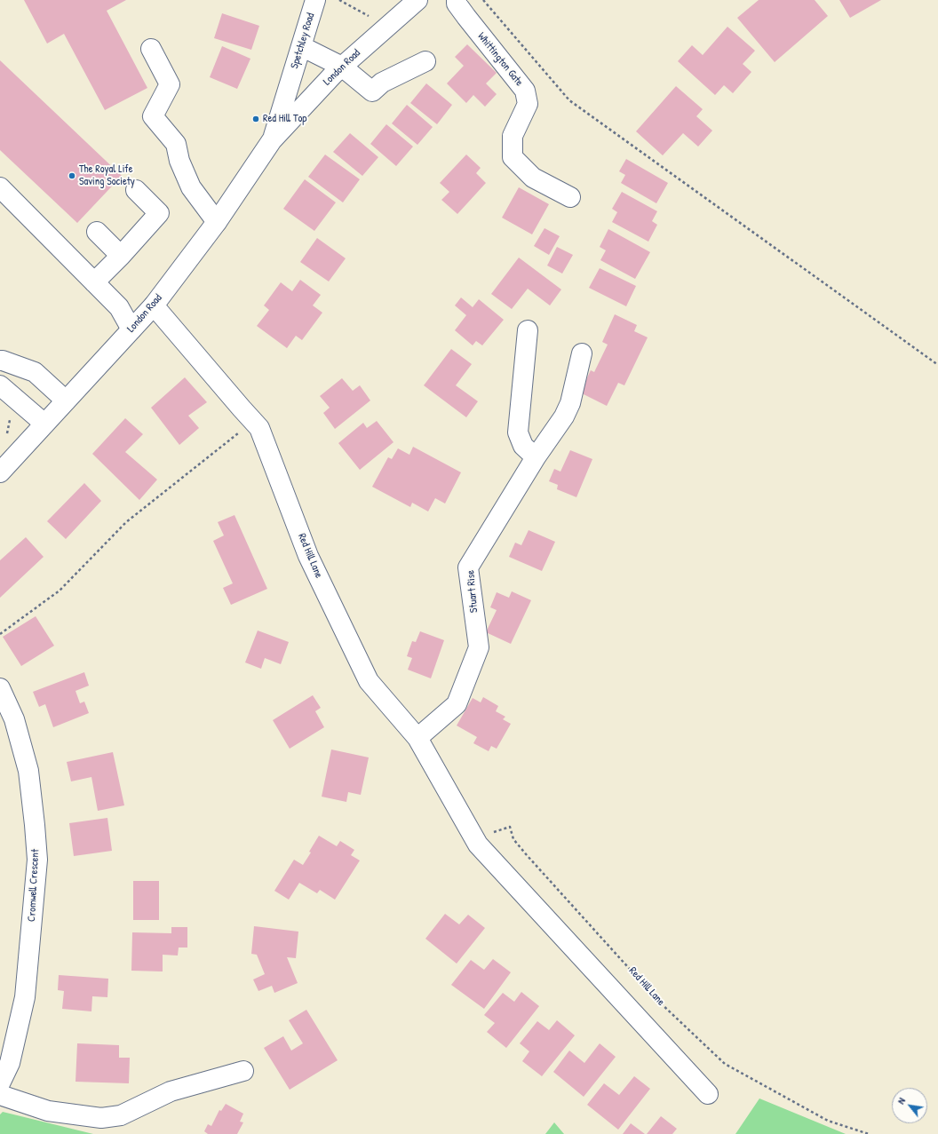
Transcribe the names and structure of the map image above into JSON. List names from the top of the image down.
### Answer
{
  "streets": {
    "street": [
      "Spetchley Road",
      "Whittington Gate",
      "London Road",
      "Red Hill Lane",
      "Stuart Rise",
      "Cromwell Crescent"
    ]
  },
  "crossings": [
    ["Spetchley Road", "London Road"],
    ["London Road", "Red Hill Lane"],
    ["Red Hill Lane", "Stuart Rise"]
  ],
  "places": ["Red Hill Top", "The Royal Life Saving Society"],
  "north": "top left"
}
